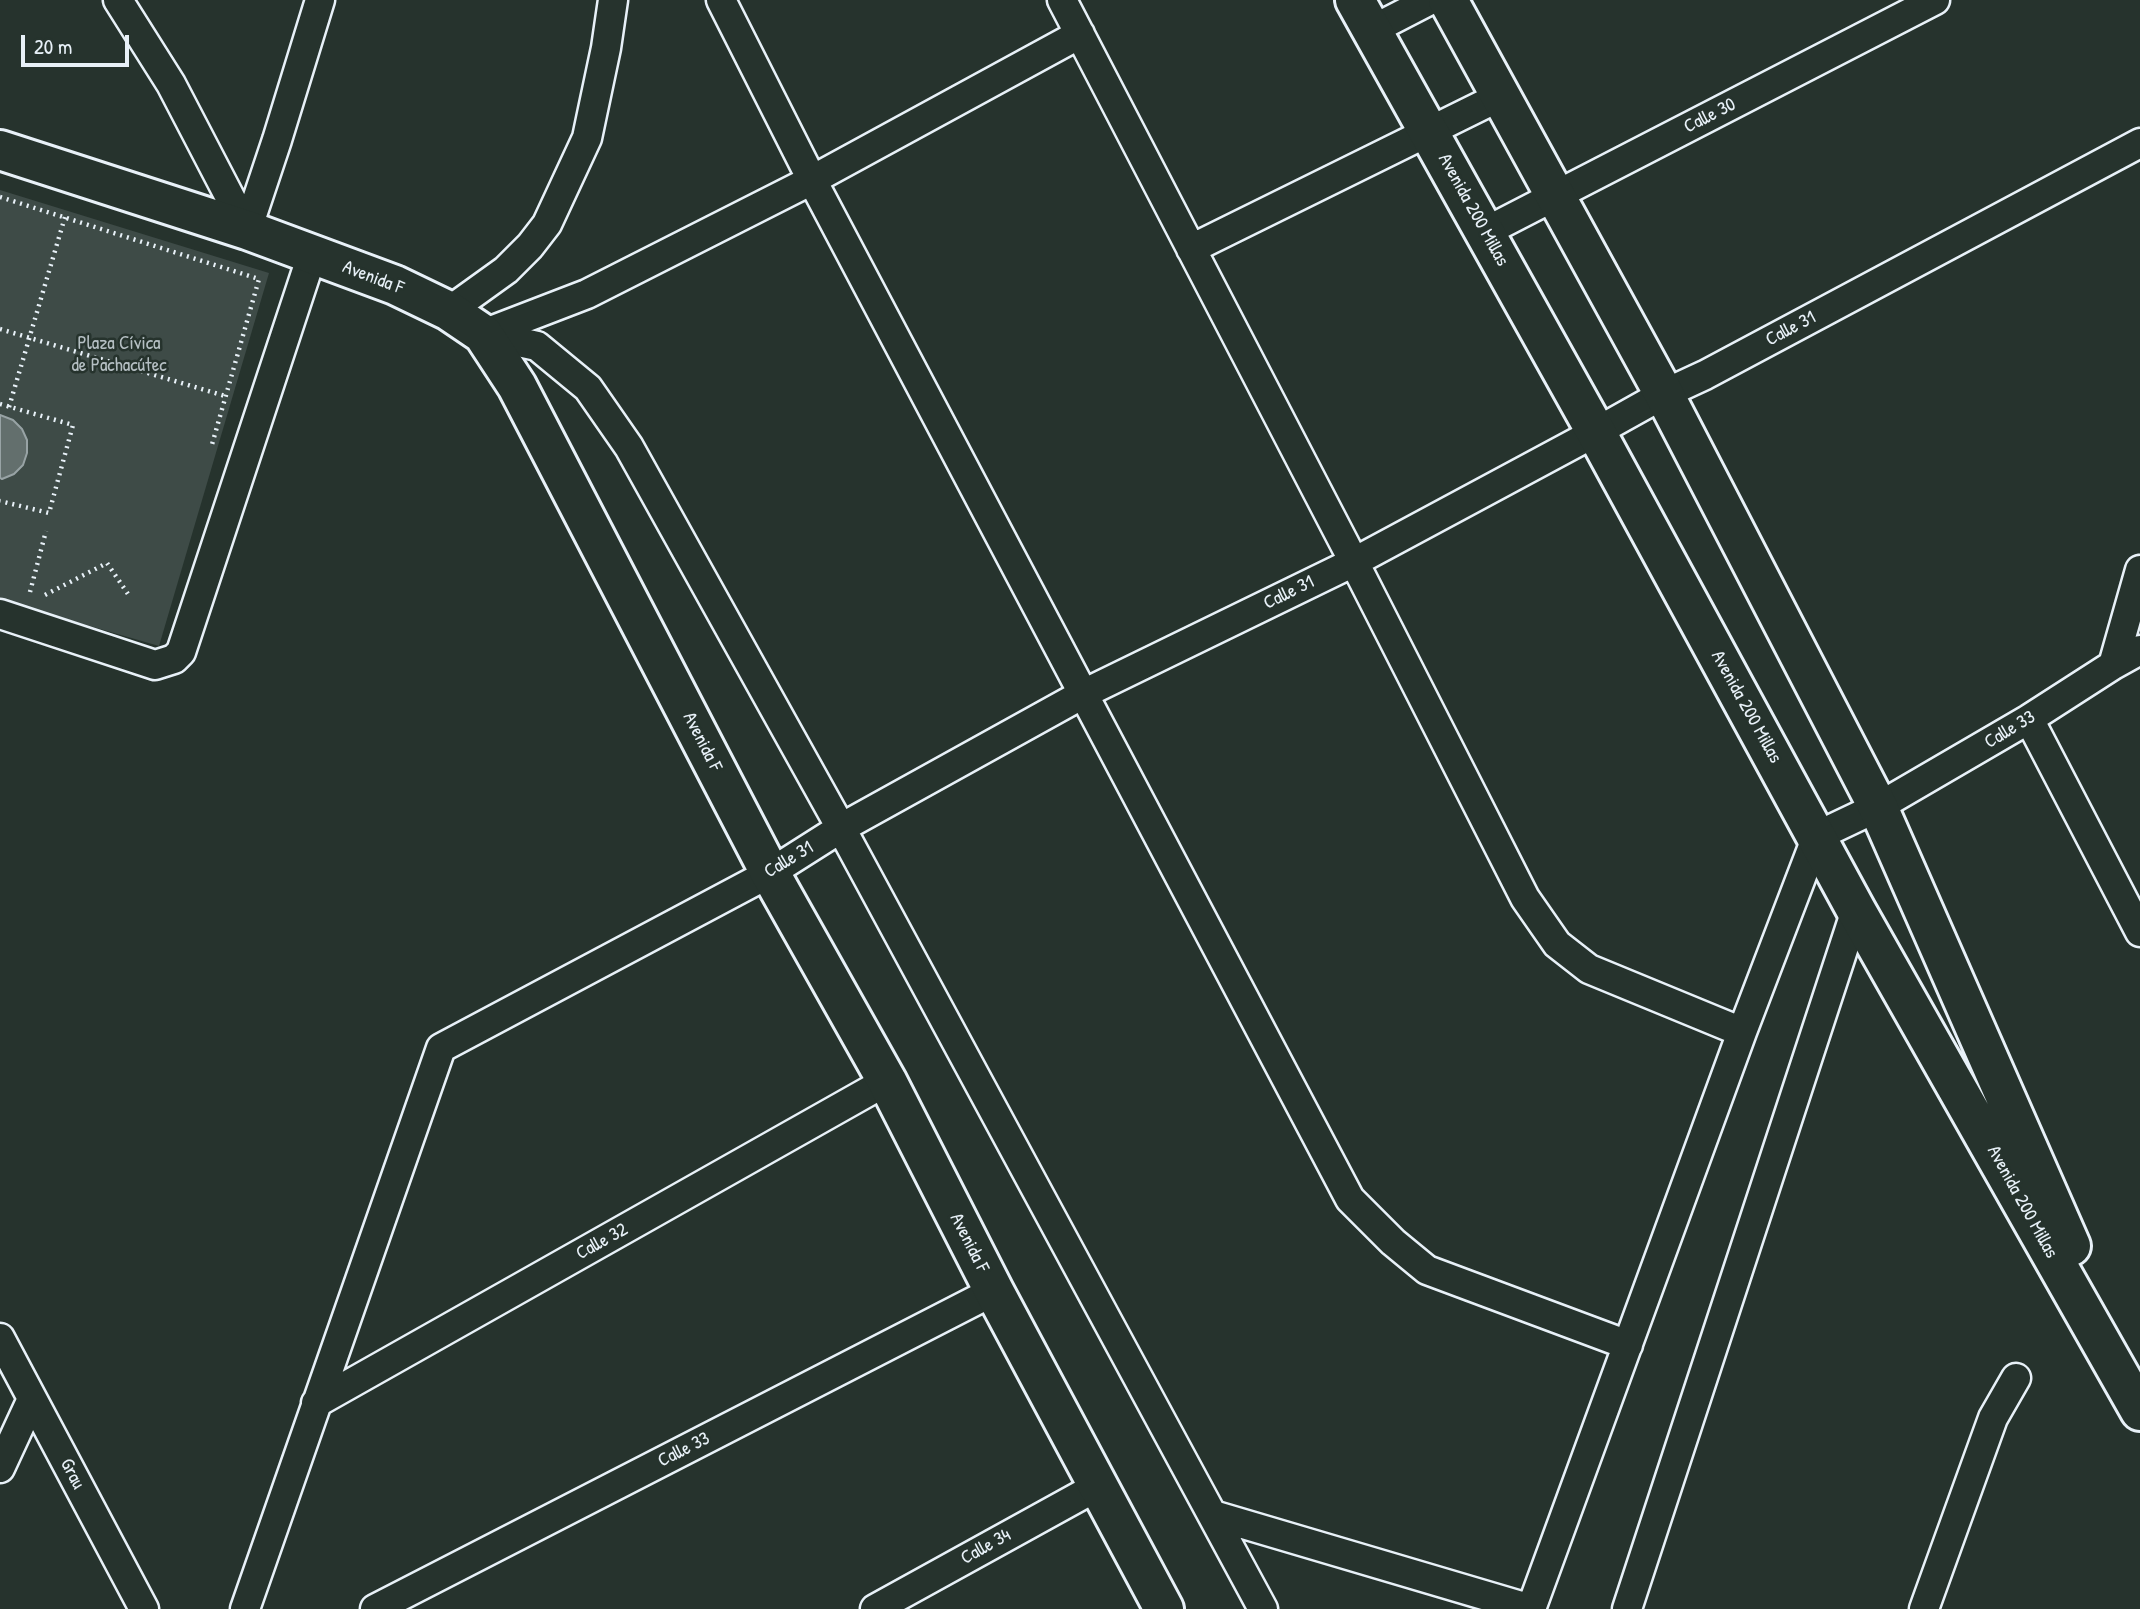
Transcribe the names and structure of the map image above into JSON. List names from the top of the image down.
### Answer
{
  "streets": {
    "main road": ["Avenida 200 Millas", "Avenida F"],
    "street": [
      "Calle 30",
      "Calle 31",
      "Calle 33",
      "Calle 32",
      "Grau",
      "Calle 34"
    ]
  },
  "crossings": [
    ["Calle 30", "Avenida 200 Millas"],
    ["Avenida 200 Millas", "Calle 31"],
    ["Avenida 200 Millas", "Calle 33"],
    ["Avenida F", "Calle 31"],
    ["Avenida F", "Calle 33"],
    ["Avenida F", "Calle 32"],
    ["Avenida F", "Calle 34"],
    ["Calle 31", "Calle 32"]
  ],
  "parks": ["Plaza Cívica de Pachacútec"],
  "scale_bar": "20 m"
}
